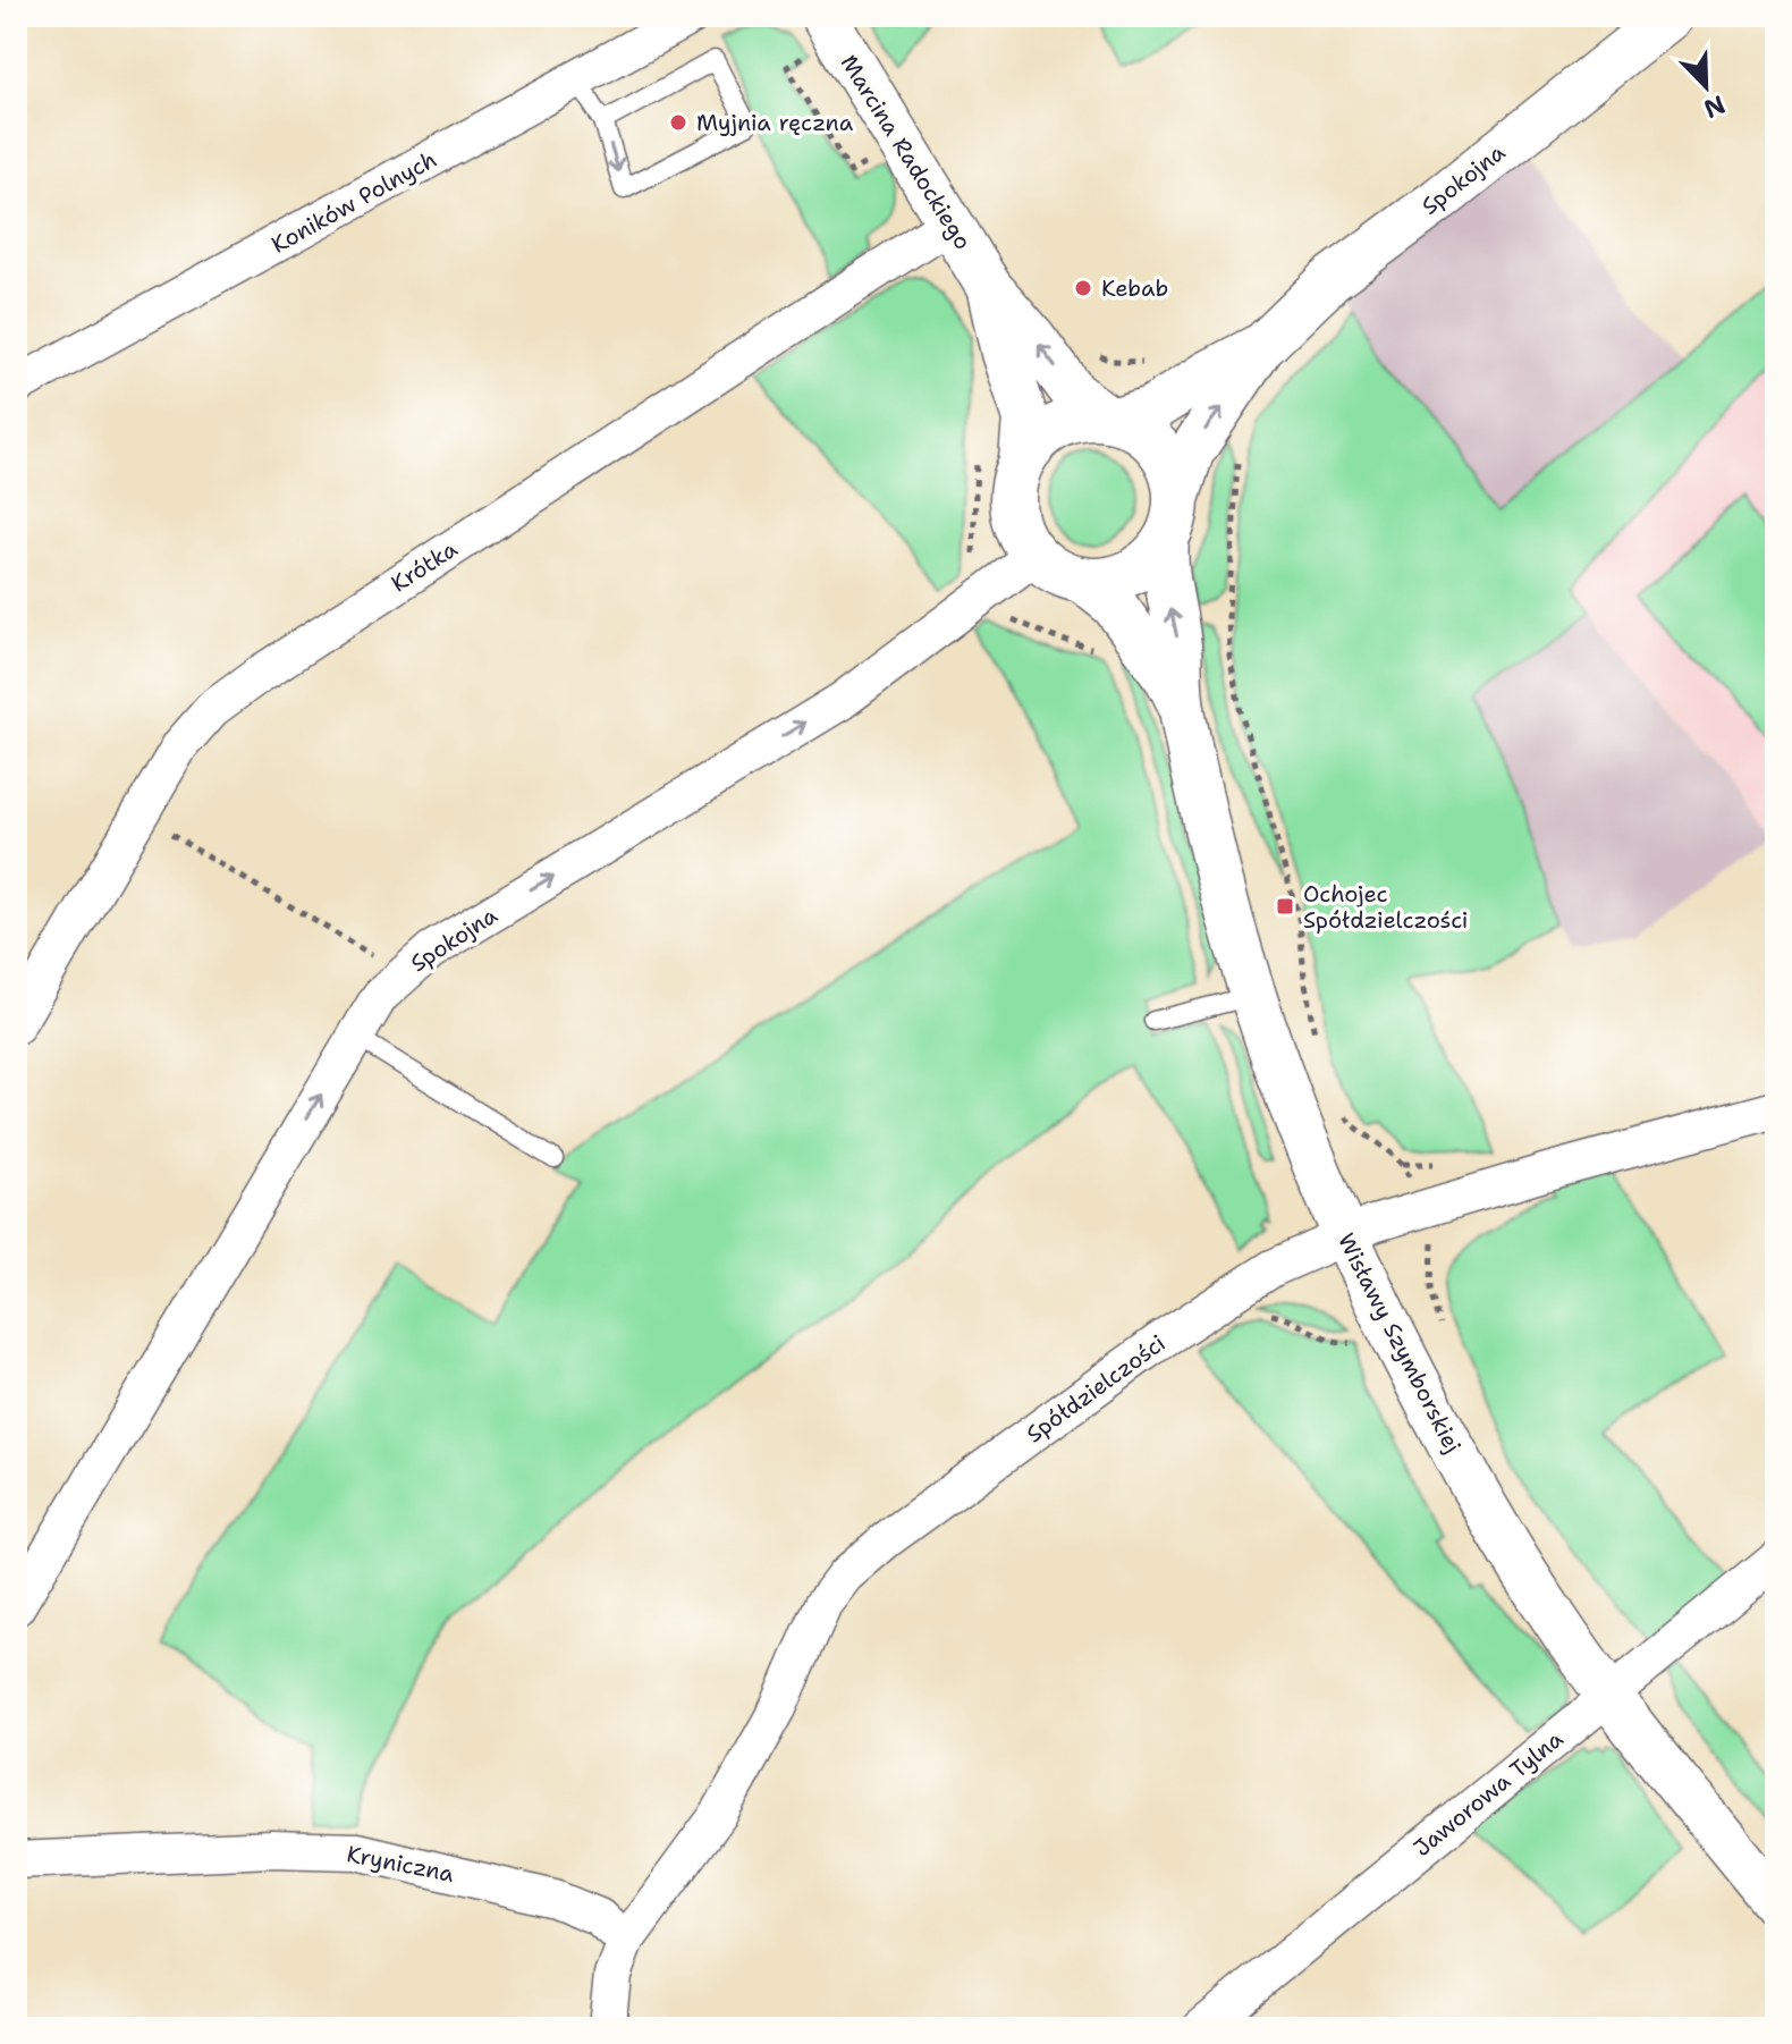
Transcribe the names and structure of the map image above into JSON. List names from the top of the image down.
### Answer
{
  "streets": {
    "street": [
      "Marcina Radockiego",
      "Spokojna",
      "Koników Polnych",
      "Krótka",
      "Wisławy Szymborskiej",
      "Spółdzielczości",
      "Jaworowa Tylna",
      "Kryniczna"
    ]
  },
  "crossings": [
    ["Marcina Radockiego", "Spokojna"],
    ["Marcina Radockiego", "Krótka"],
    ["Marcina Radockiego", "Wisławy Szymborskiej"],
    ["Spokojna", "Wisławy Szymborskiej"],
    ["Wisławy Szymborskiej", "Spółdzielczości"],
    ["Wisławy Szymborskiej", "Jaworowa Tylna"],
    ["Spółdzielczości", "Kryniczna"]
  ],
  "one_way": ["Spokojna"],
  "places": {
    "other": ["Myjnia ręczna", "Kebab"],
    "transit": ["Ochojec Spółdzielczości"]
  },
  "north": "bottom right"
}
